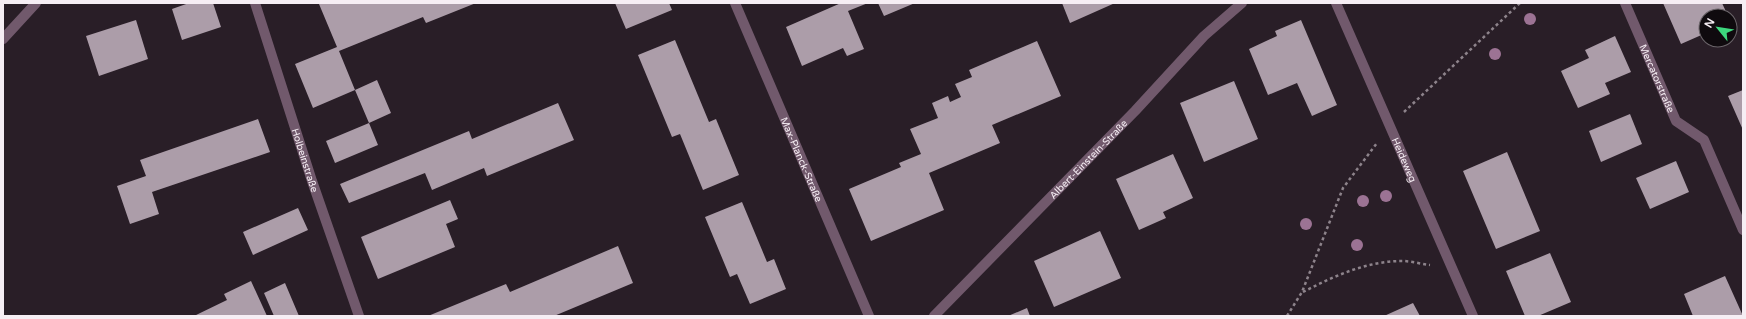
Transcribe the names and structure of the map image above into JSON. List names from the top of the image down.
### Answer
{
  "streets": {
    "street": [
      "Mercatorstraße",
      "Max-Planck-Straße",
      "Albert-Einstein-Straße",
      "Heideweg",
      "Holbeinstraße"
    ]
  },
  "north": "top left"
}
